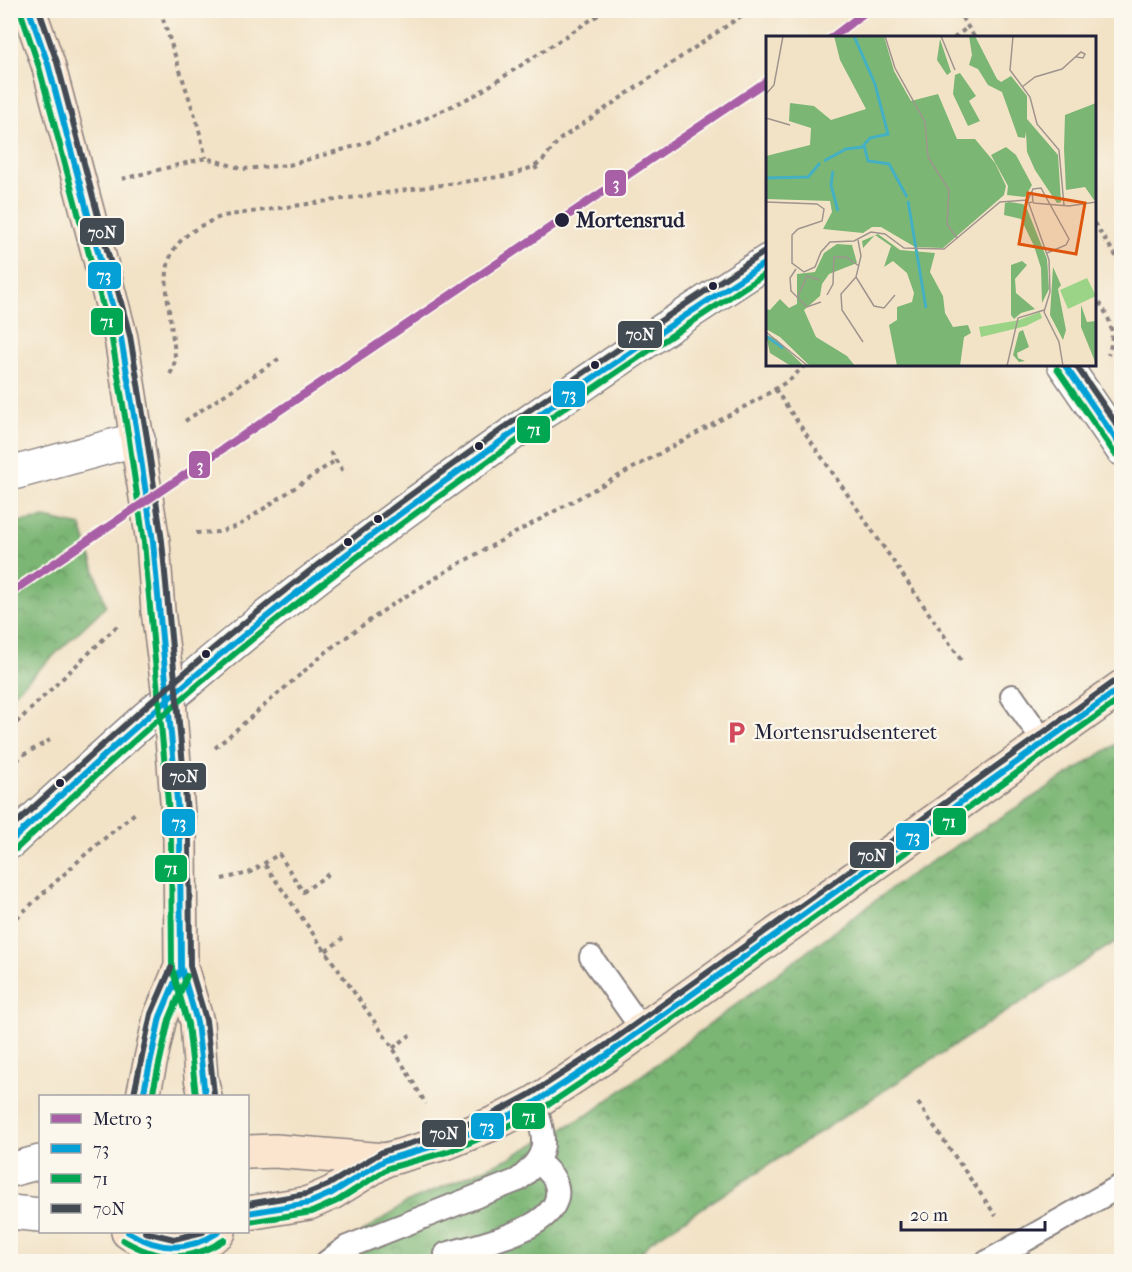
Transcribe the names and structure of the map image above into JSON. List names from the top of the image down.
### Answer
{
  "places": {
    "other": ["Mortensrud"],
    "parking": ["Mortensrudsenteret"]
  },
  "lines": [
    "metro line 3",
    "transit line 73",
    "transit line 70N",
    "transit line 71"
  ],
  "legend": [
    "Metro 3",
    "73",
    "71",
    "70N"
  ],
  "scale_bar": "20 m"
}
